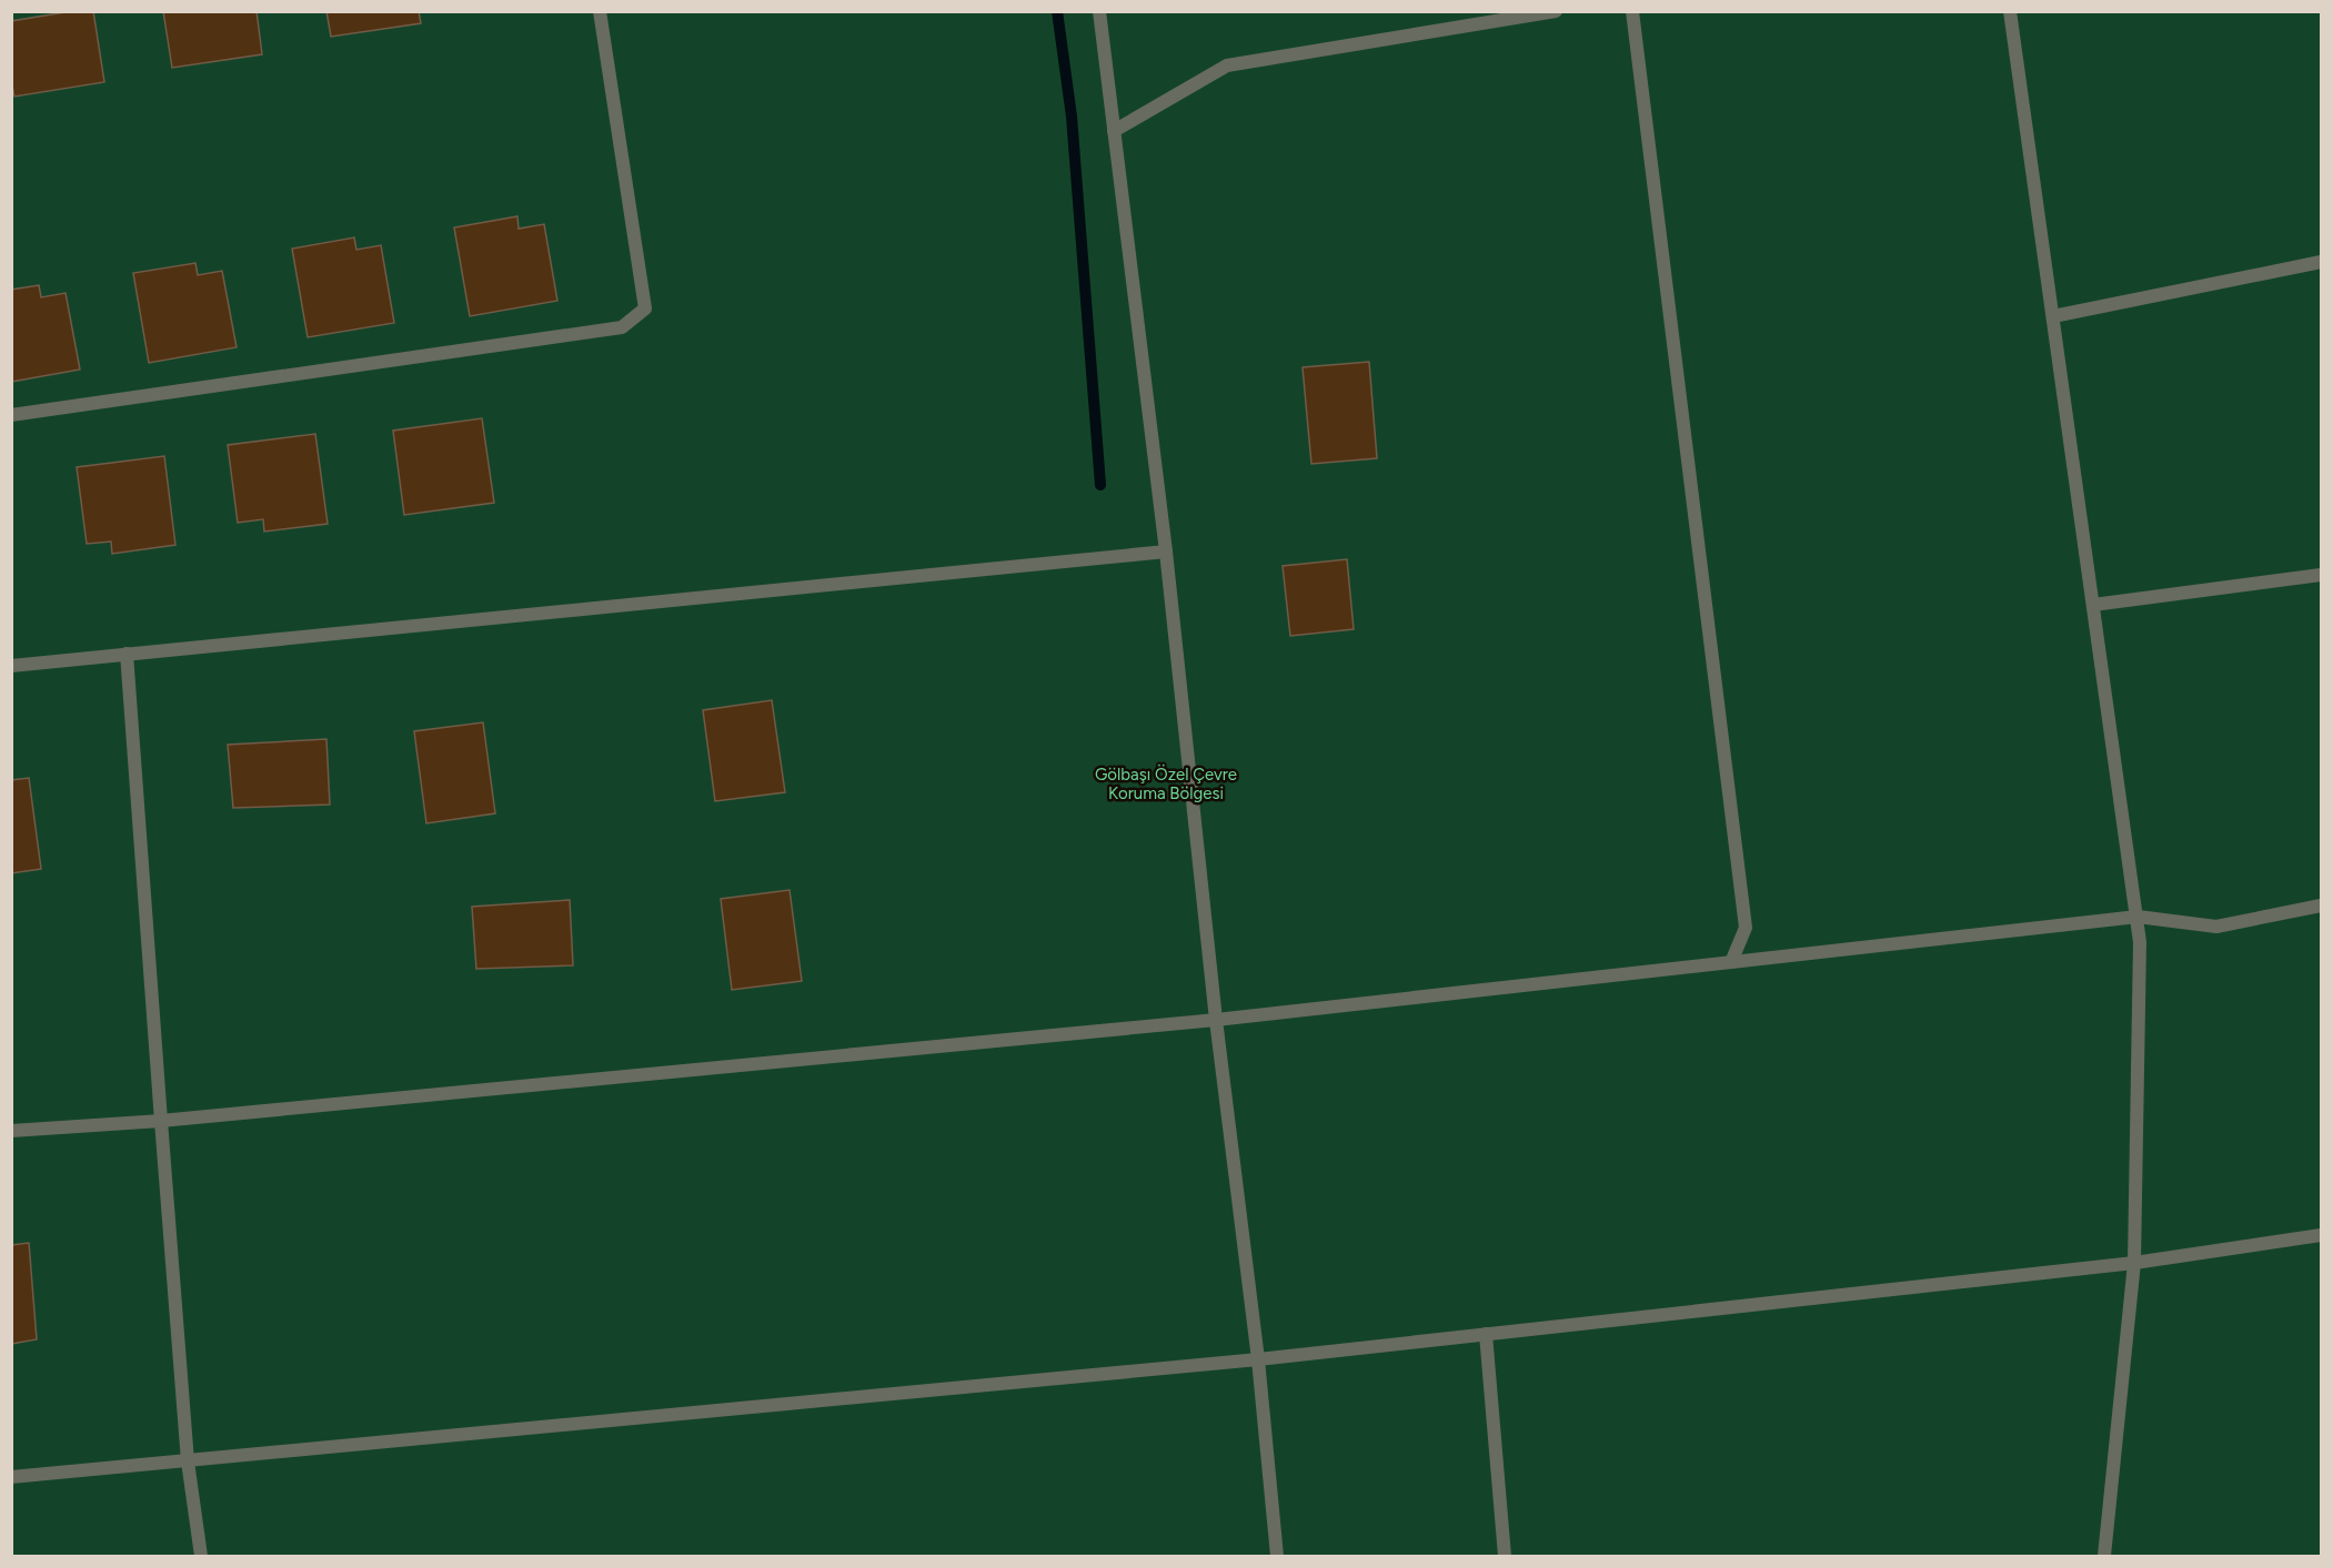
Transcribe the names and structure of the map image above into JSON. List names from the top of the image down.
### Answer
{
  "parks": ["Gölbaşı Özel Çevre Koruma Bölgesi"]
}
